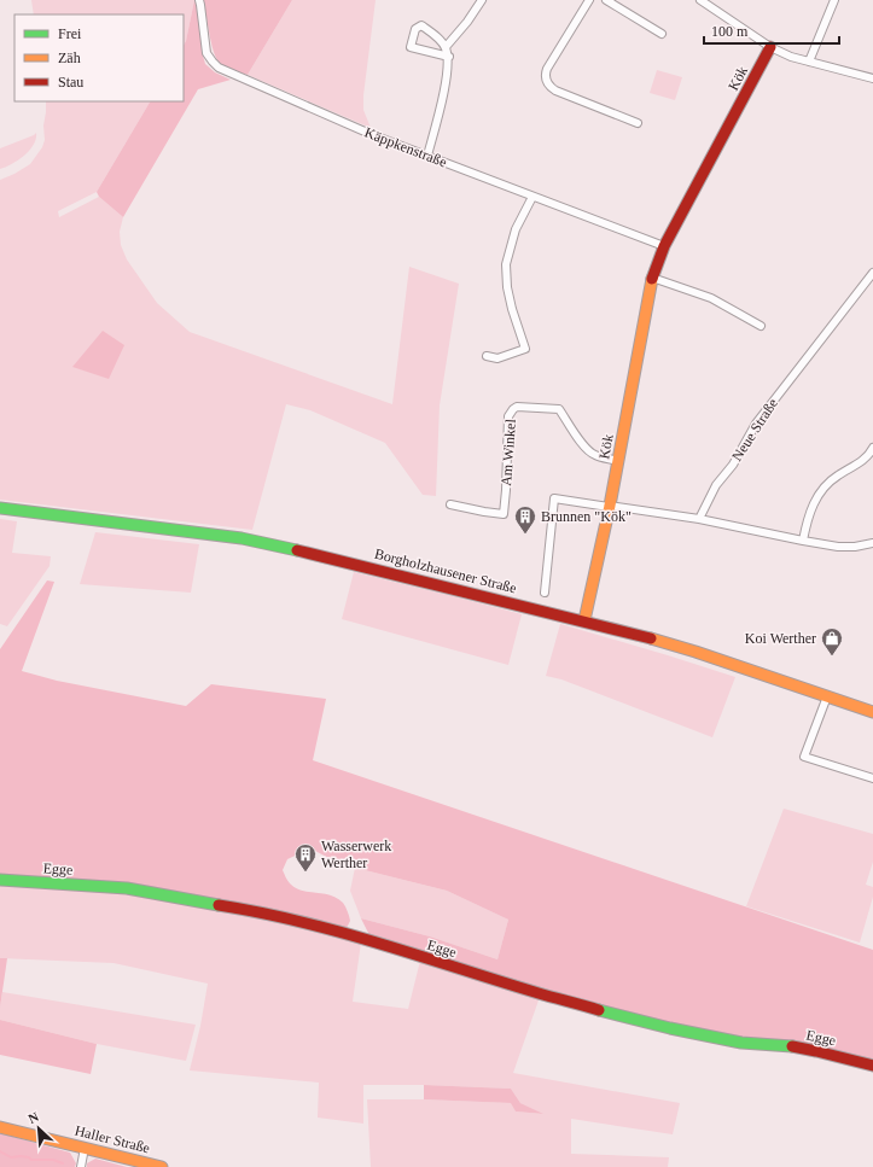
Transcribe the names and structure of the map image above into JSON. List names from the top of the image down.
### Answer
{
  "streets": {
    "street": [
      "Kök",
      "Käppkenstraße",
      "Neue Straße",
      "Am Winkel",
      "Borgholzhausener Straße",
      "Egge",
      "Haller Straße"
    ]
  },
  "crossings": [
    ["Kök", "Käppkenstraße"],
    ["Kök", "Am Winkel"],
    ["Kök", "Borgholzhausener Straße"]
  ],
  "places": {
    "building": ["Brunnen \"Kök\"", "Wasserwerk Werther"],
    "shop": ["Koi Werther"]
  },
  "legend": ["Frei", "Zäh", "Stau"],
  "scale_bar": "100 m",
  "north": "top left"
}
